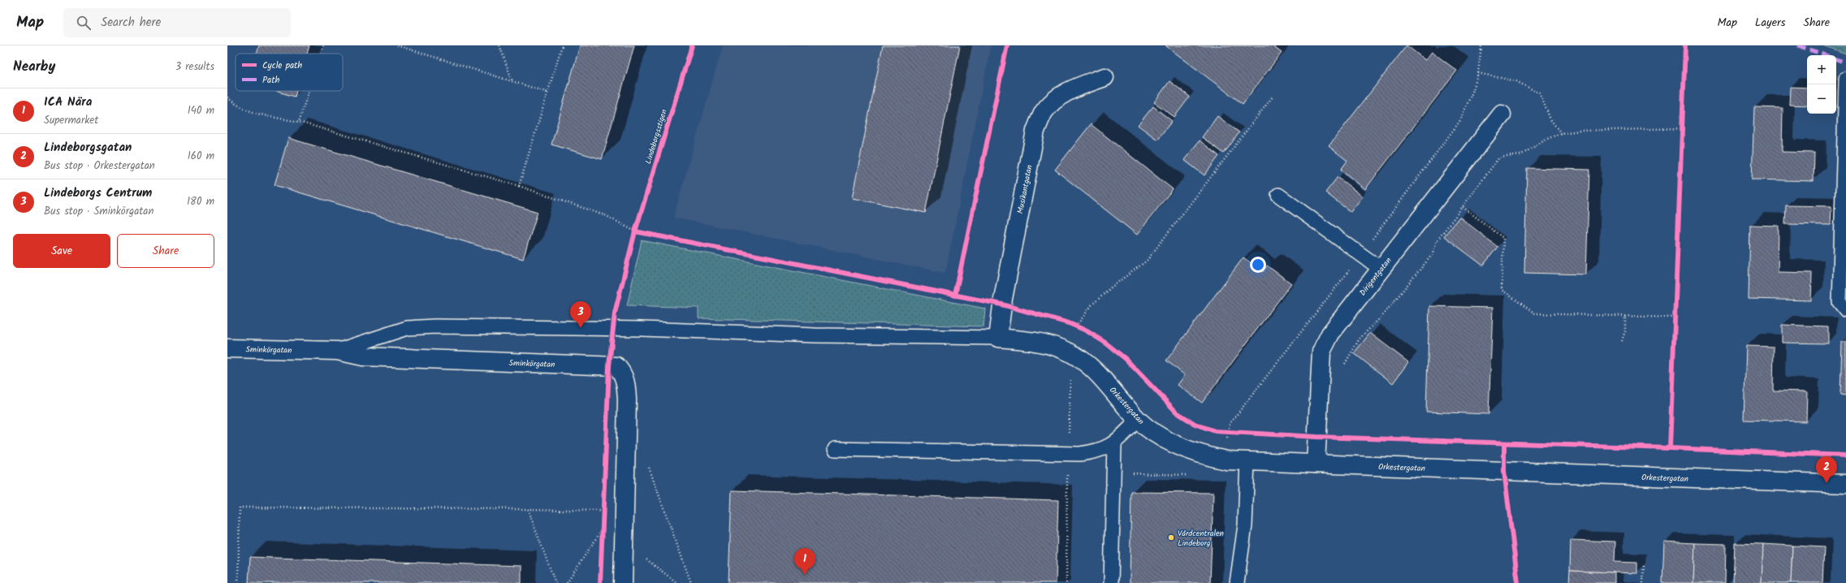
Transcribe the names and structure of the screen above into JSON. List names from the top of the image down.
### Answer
{
  "streets": {
    "street": [
      "Musikantgatan",
      "Dirigentgatan",
      "Sminkörgatan",
      "Orkestergatan"
    ],
    "cycle path": ["Lindeborgsstigen"]
  },
  "crossings": [
    ["Musikantgatan", "Orkestergatan"],
    ["Dirigentgatan", "Orkestergatan"]
  ],
  "places": ["Vårdcentralen Lindeborg"],
  "legend": ["Cycle path", "Path"],
  "page": {
    "header": "Map",
    "search": "Search here",
    "nav": ["Map", "Layers", "Share"],
    "heading": ["Nearby", "3 results"],
    "map_buttons": ["+", "−"],
    "list": [
      {
        "mark": "1",
        "name": "ICA Nära",
        "note": "Supermarket",
        "value": "140 m"
      },
      {
        "mark": "2",
        "name": "Lindeborgsgatan",
        "note": "Bus stop · Orkestergatan",
        "value": "160 m"
      },
      {
        "mark": "3",
        "name": "Lindeborgs Centrum",
        "note": "Bus stop · Sminkörgatan",
        "value": "180 m"
      }
    ],
    "buttons": ["Save", "Share"],
    "pins": ["3", "2", "1"]
  }
}
